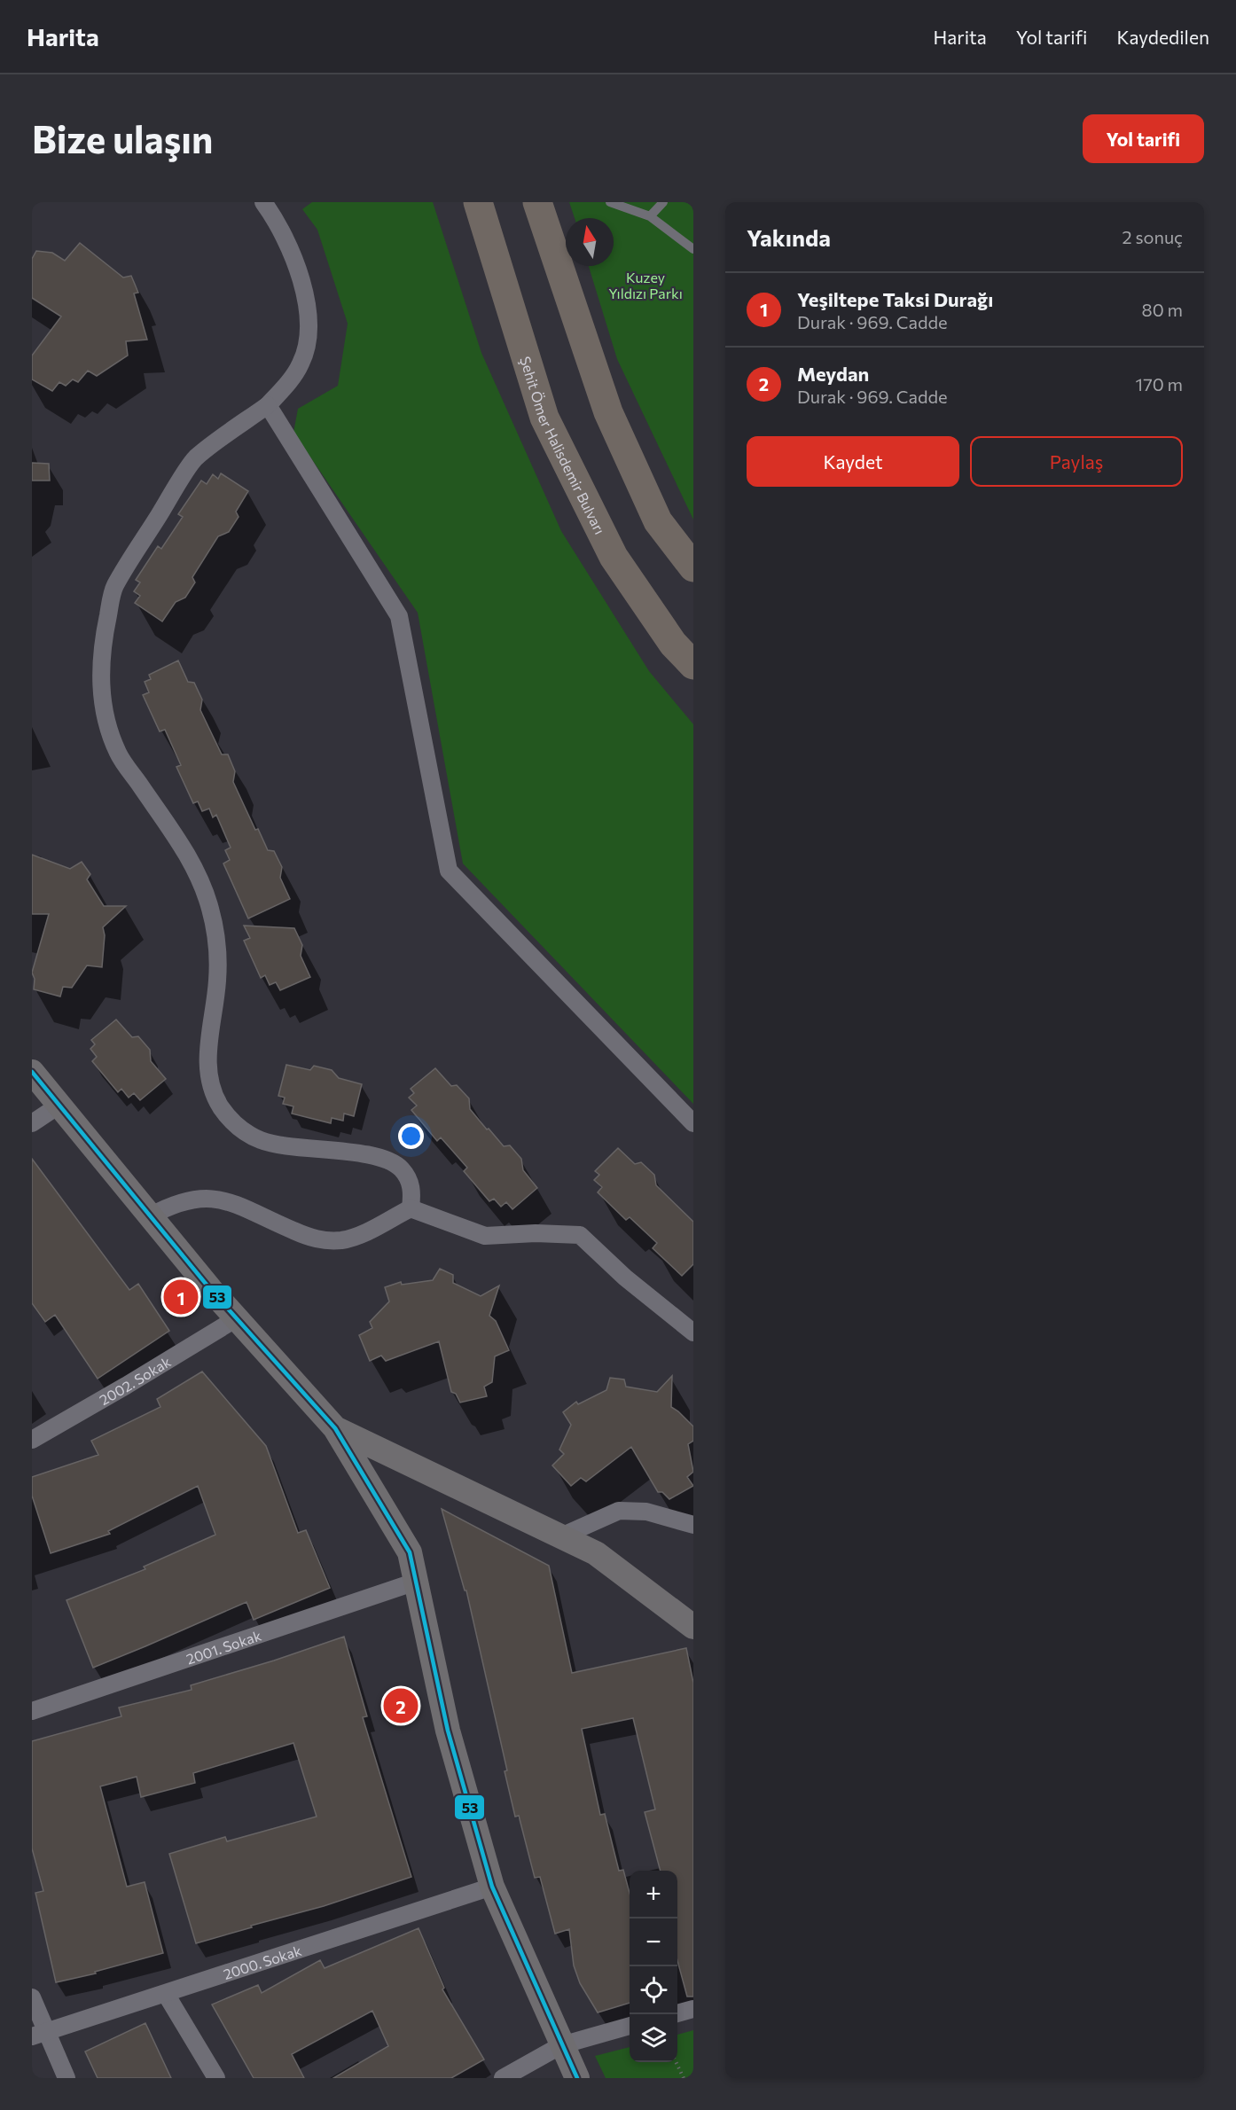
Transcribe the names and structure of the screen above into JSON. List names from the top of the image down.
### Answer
{
  "streets": {
    "highway": ["Şehit Ömer Halisdemir Bulvarı"],
    "street": ["2002. Sokak", "2001. Sokak", "2000. Sokak"]
  },
  "parks": ["Kuzey Yıldızı Parkı"],
  "lines": ["transit line 53"],
  "north": "top",
  "page": {
    "header": "Harita",
    "nav": ["Harita", "Yol tarifi", "Kaydedilen"],
    "buttons": [
      "Yol tarifi",
      ["Kaydet", "Paylaş"]
    ],
    "title": "Bize ulaşın",
    "heading": ["Yakında", "2 sonuç"],
    "list": [
      {
        "mark": "1",
        "name": "Yeşiltepe Taksi Durağı",
        "note": "Durak · 969. Cadde",
        "value": "80 m"
      },
      {
        "mark": "2",
        "name": "Meydan",
        "note": "Durak · 969. Cadde",
        "value": "170 m"
      }
    ],
    "pins": ["1", "2"],
    "map_buttons": ["+", "−"]
  }
}
